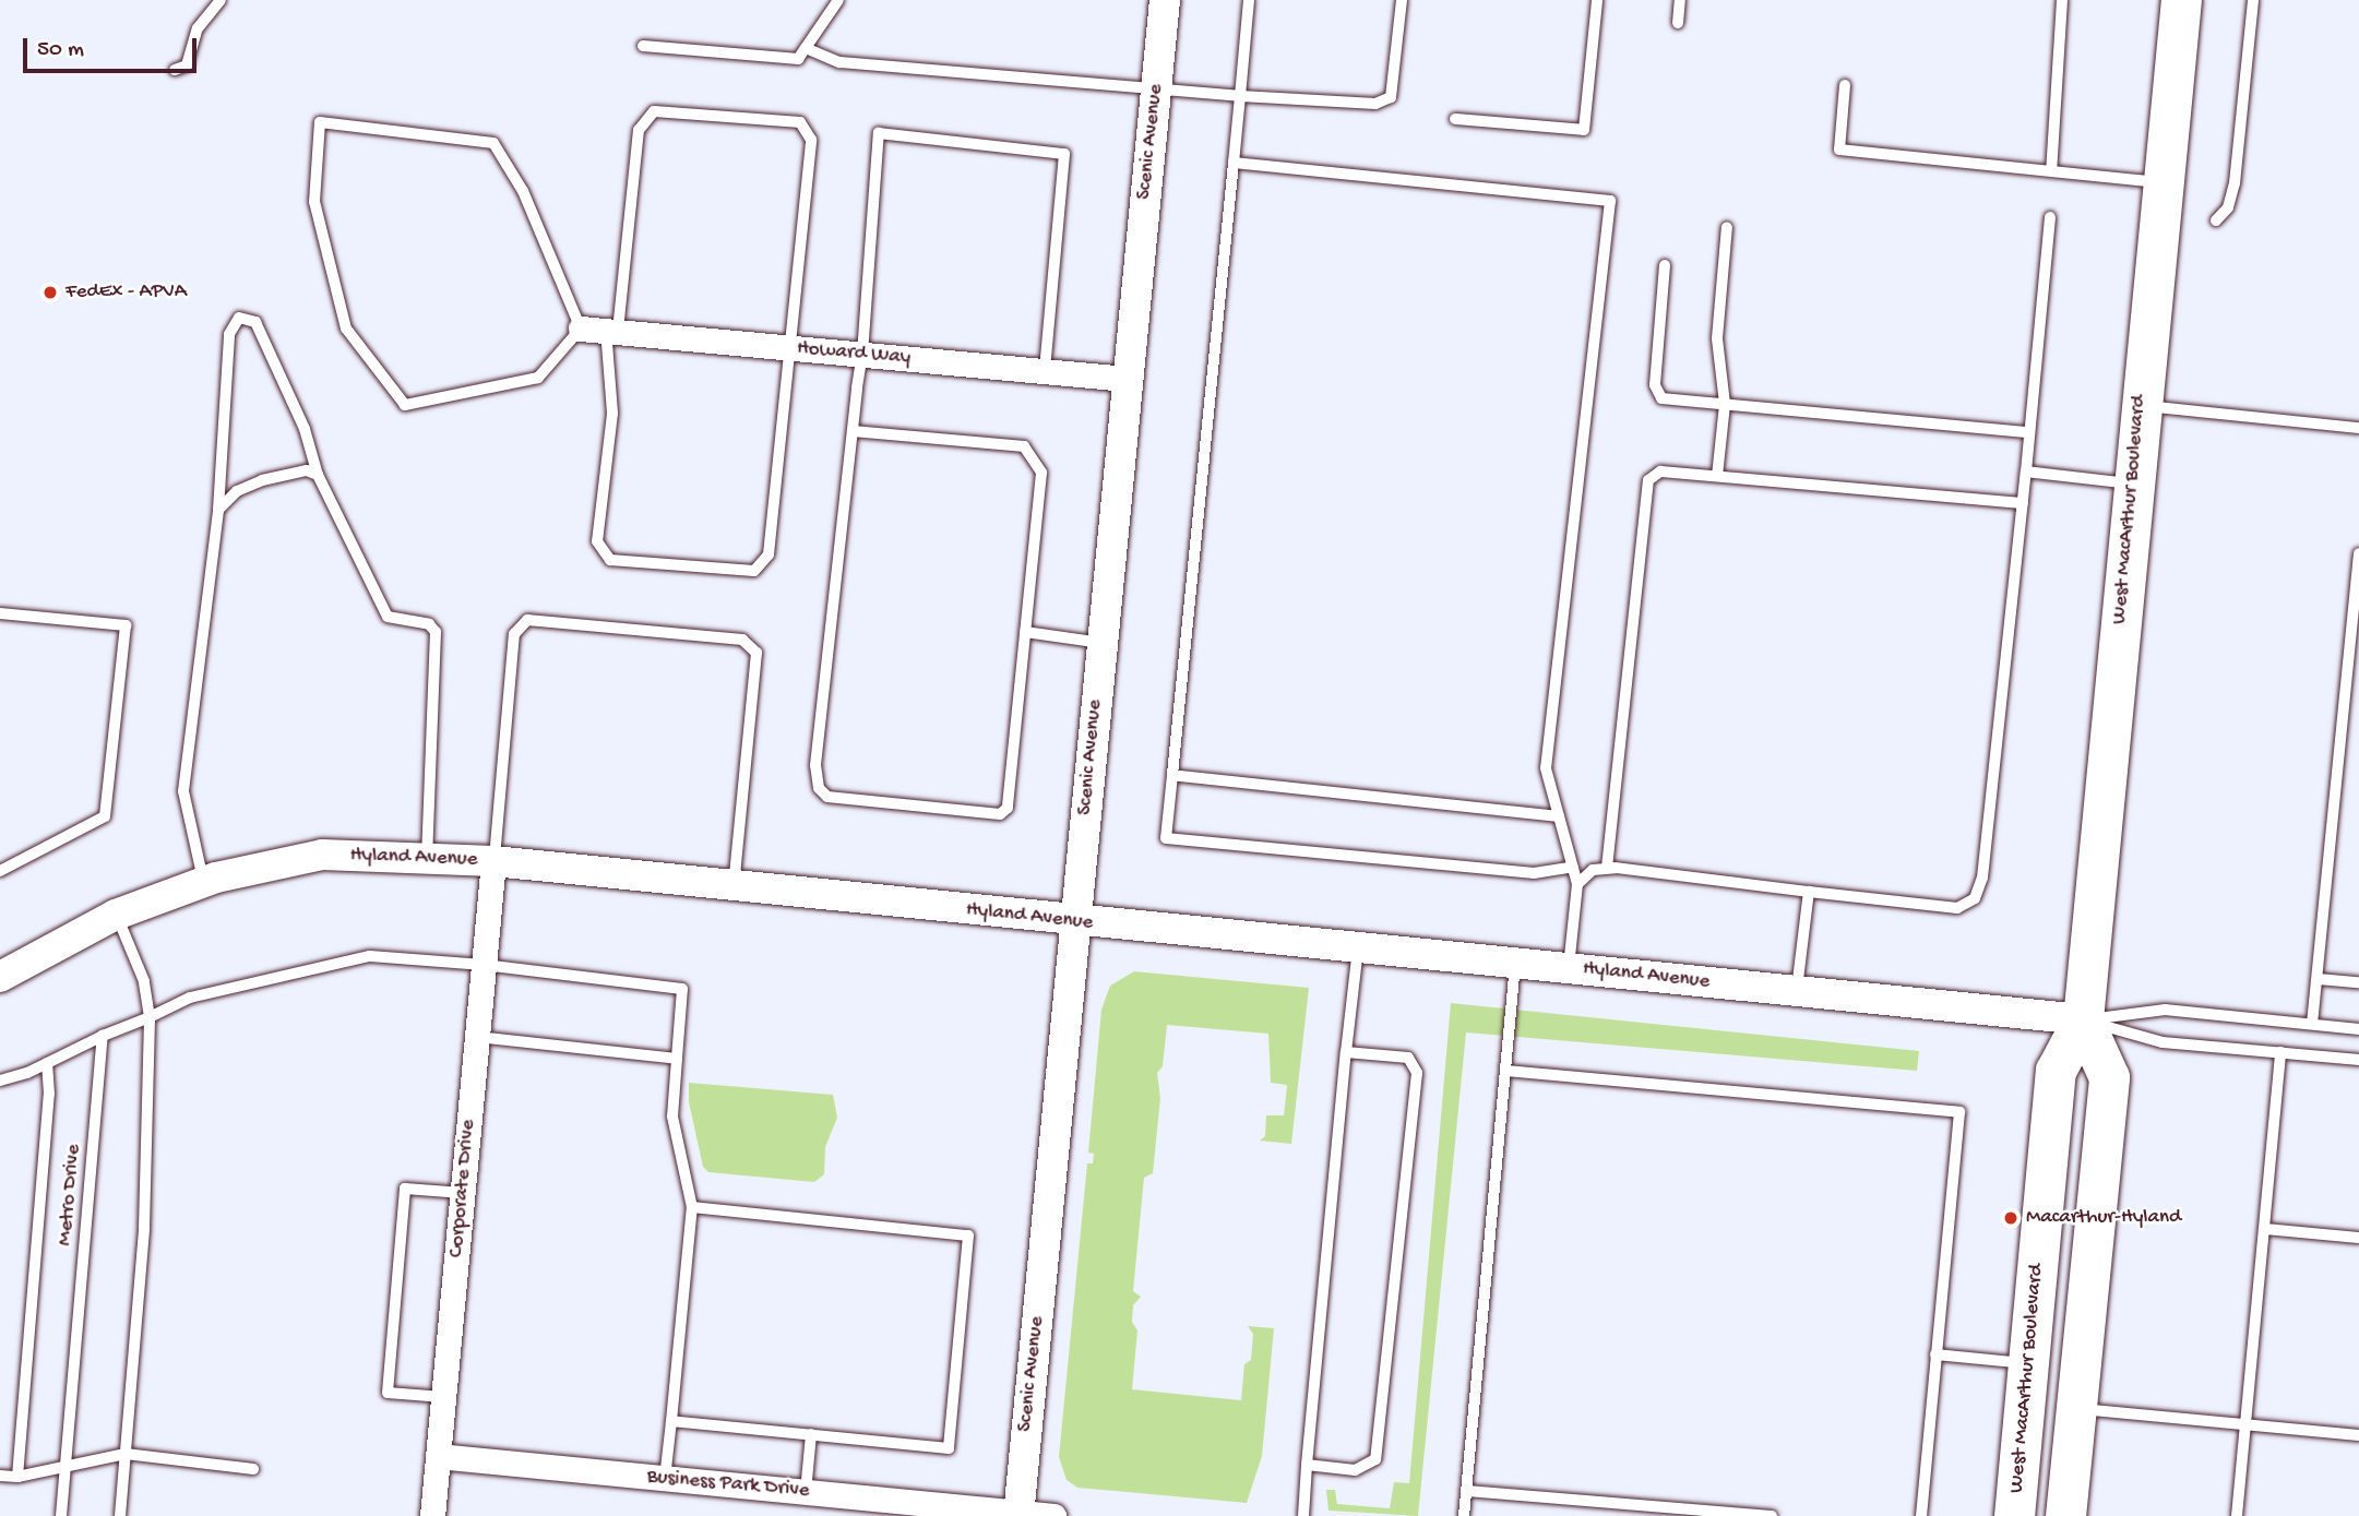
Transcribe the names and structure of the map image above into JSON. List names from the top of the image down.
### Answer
{
  "streets": {
    "main road": ["West MacArthur Boulevard"],
    "street": [
      "Scenic Avenue",
      "Howard Way",
      "Hyland Avenue",
      "Corporate Drive",
      "Business Park Drive"
    ],
    "lane": ["Metro Drive"]
  },
  "crossings": [
    ["Scenic Avenue", "Howard Way"],
    ["Scenic Avenue", "Hyland Avenue"],
    ["Scenic Avenue", "Business Park Drive"],
    ["West MacArthur Boulevard", "Hyland Avenue"],
    ["Hyland Avenue", "Corporate Drive"],
    ["Corporate Drive", "Business Park Drive"]
  ],
  "places": ["FedEx - APVA", "Macarthur-Hyland"],
  "scale_bar": "50 m"
}
